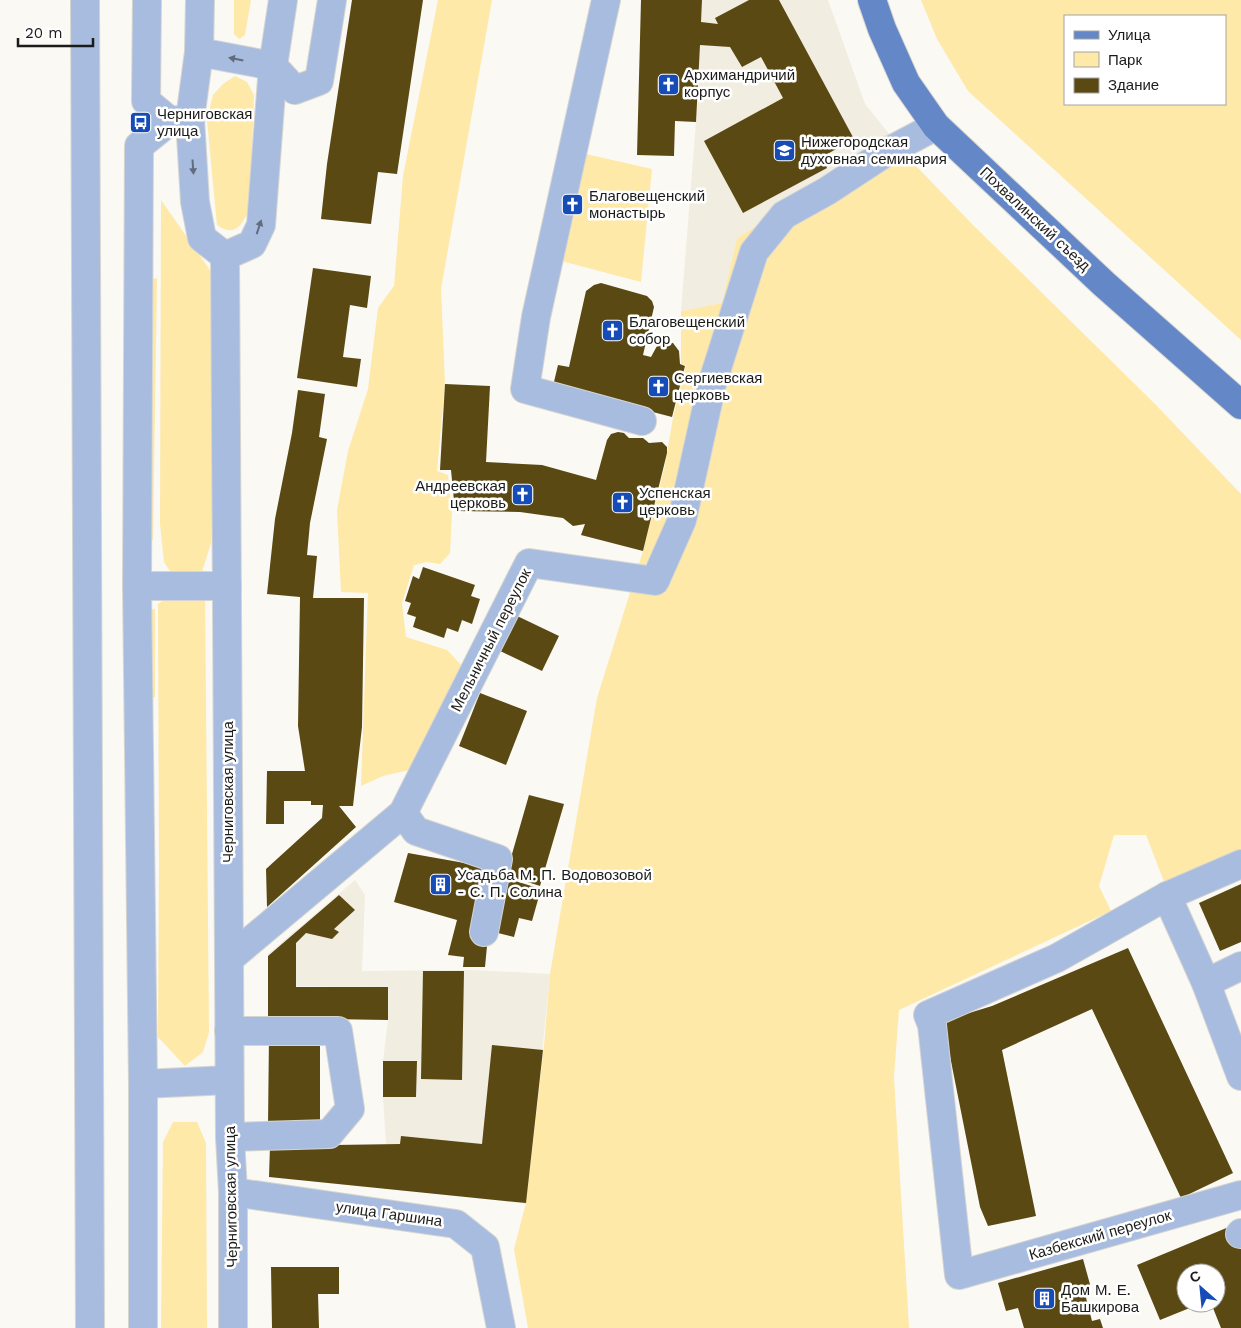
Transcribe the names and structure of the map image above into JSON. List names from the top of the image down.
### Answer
{
  "streets": {
    "main road": ["Похвалинский съезд"],
    "street": [
      "Мельничный переулок",
      "Черниговская улица",
      "улица Гаршина",
      "Казбекский переулок"
    ]
  },
  "crossings": [
    ["Похвалинский съезд", "Мельничный переулок"],
    ["Мельничный переулок", "Черниговская улица"],
    ["Черниговская улица", "улица Гаршина"]
  ],
  "places": {
    "church": [
      "Архимандричий корпус",
      "Благовещенский монастырь",
      "Благовещенский собор",
      "Сергиевская церковь",
      "Андреевская церковь",
      "Успенская церковь"
    ],
    "bus stop": ["Черниговская улица"],
    "school or university": ["Нижегородская духовная семинария"],
    "building": ["Усадьба М. П. Водовозовой - С. П. Солина", "Дом М. Е. Башкирова"]
  },
  "legend": ["Улица", "Парк", "Здание"],
  "scale_bar": "20 m",
  "north": "top left"
}
